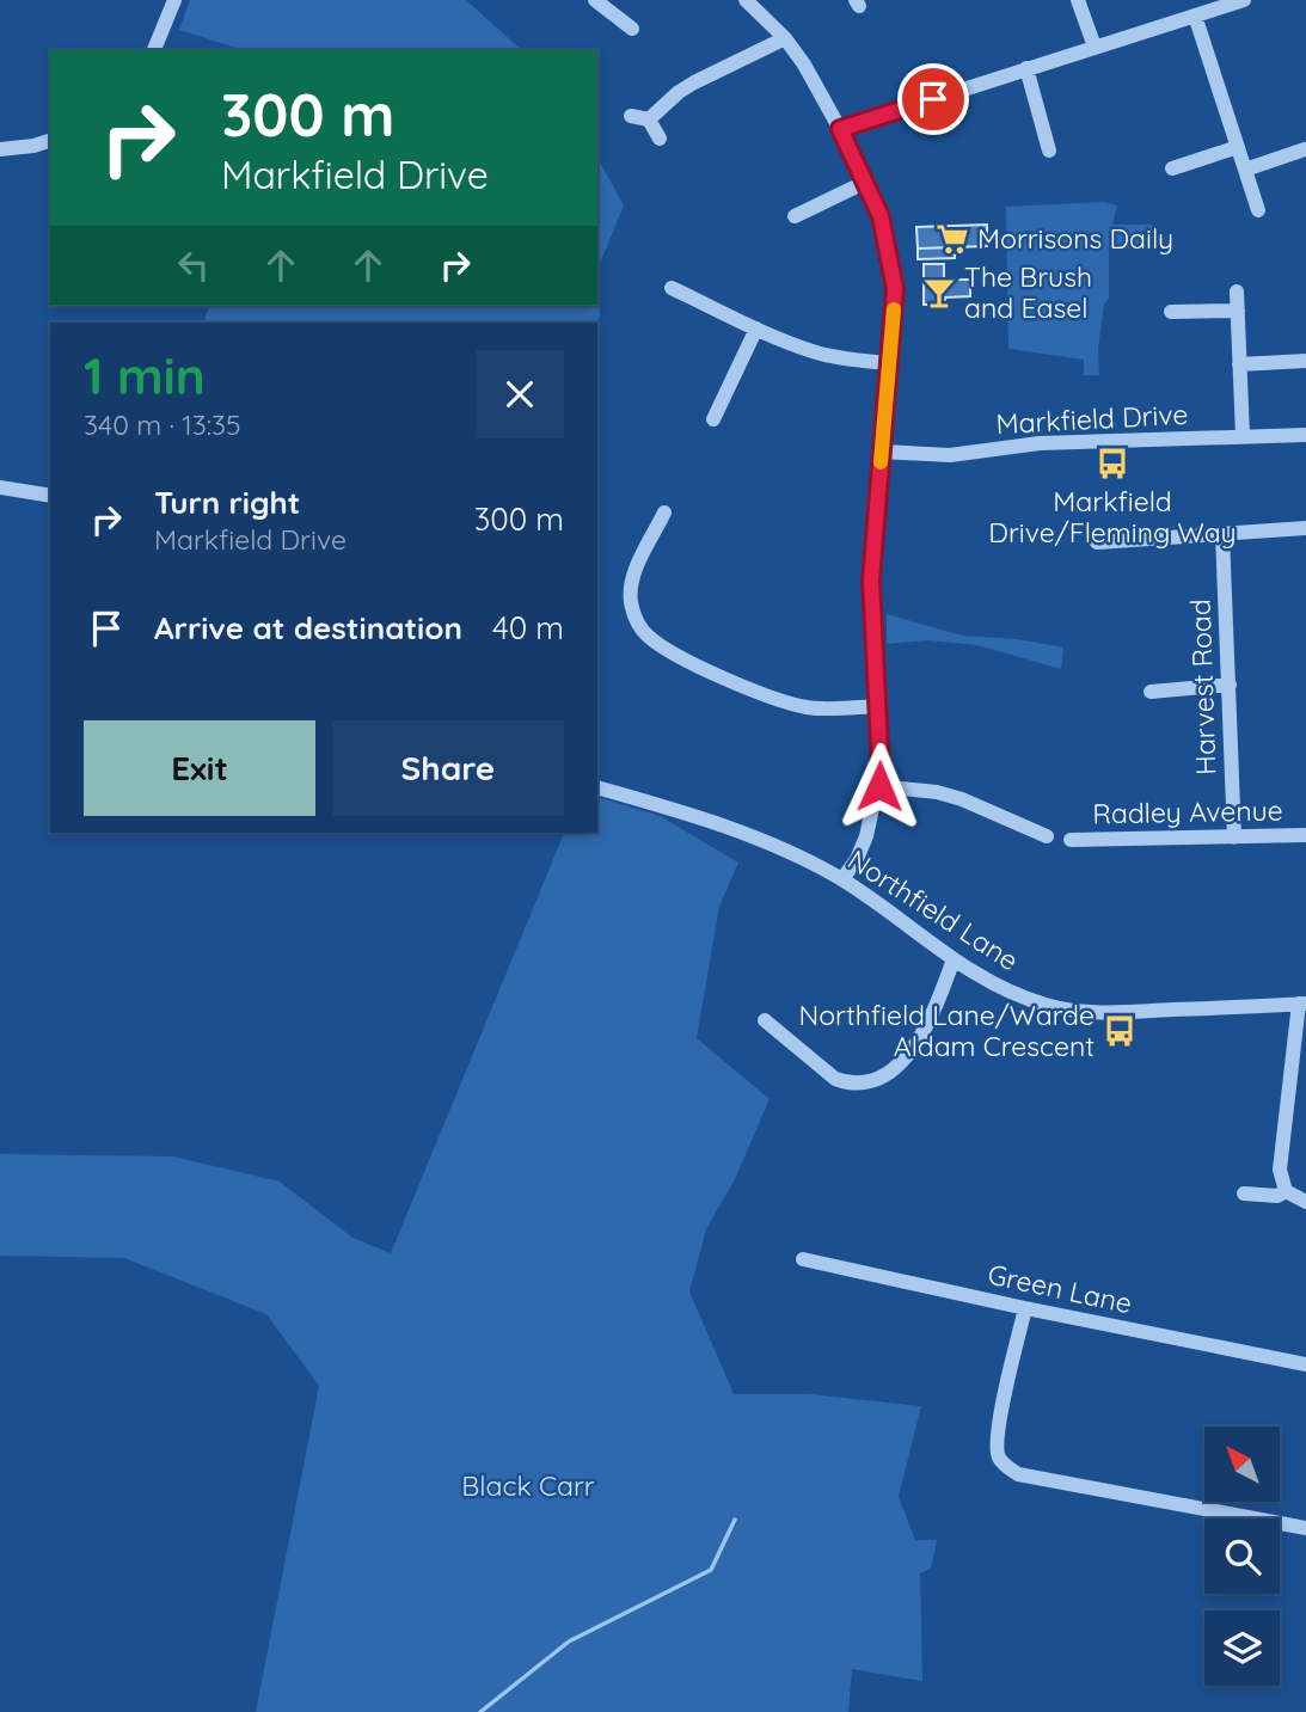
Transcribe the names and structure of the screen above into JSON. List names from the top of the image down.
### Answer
{
  "streets": {
    "street": [
      "Markfield Drive",
      "Harvest Road",
      "Radley Avenue",
      "Northfield Lane",
      "Green Lane"
    ]
  },
  "crossings": [
    ["Harvest Road", "Radley Avenue"]
  ],
  "parks": ["Black Carr"],
  "places": {
    "supermarket": ["Morrisons Daily"],
    "bar": ["The Brush and Easel"],
    "bus stop": ["Markfield Drive/Fleming Way", "Northfield Lane/Warde Aldam Crescent"]
  },
  "north": "top left",
  "page": {
    "turn": ["300 m", "Markfield Drive"],
    "heading": ["1 min", "340 m · 13:35"],
    "list": [
      {
        "name": "Turn right",
        "note": "Markfield Drive",
        "value": "300 m"
      },
      {
        "name": "Arrive at destination",
        "value": "40 m"
      }
    ],
    "buttons": ["Exit", "Share"]
  }
}
